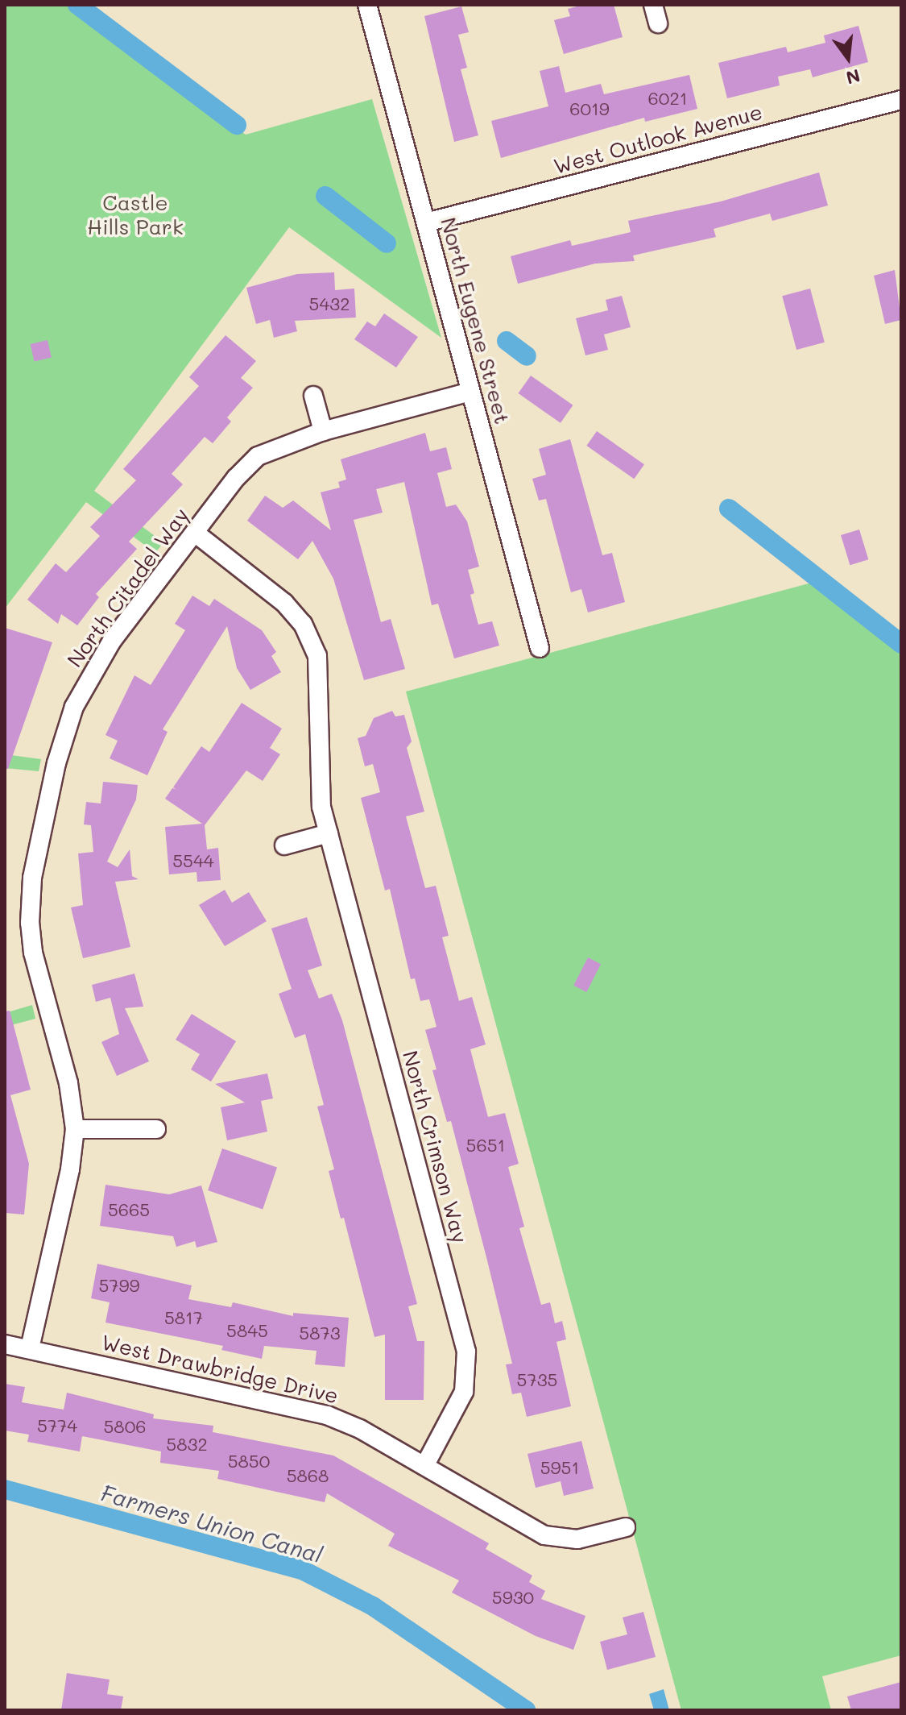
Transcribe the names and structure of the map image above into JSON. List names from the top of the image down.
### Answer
{
  "streets": {
    "street": [
      "West Outlook Avenue",
      "North Eugene Street",
      "North Citadel Way",
      "North Crimson Way",
      "West Drawbridge Drive"
    ]
  },
  "crossings": [
    ["West Outlook Avenue", "North Eugene Street"],
    ["North Eugene Street", "North Citadel Way"],
    ["North Citadel Way", "North Crimson Way"],
    ["North Citadel Way", "West Drawbridge Drive"],
    ["North Crimson Way", "West Drawbridge Drive"]
  ],
  "water": ["Farmers Union Canal"],
  "parks": ["Castle Hills Park"],
  "house_numbers": [
    "6021",
    "6019",
    "5432",
    "5544",
    "5651",
    "5665",
    "5799",
    "5817",
    "5845",
    "5873",
    "5735",
    "5774",
    "5806",
    "5832",
    "5850",
    "5951",
    "5868",
    "5930"
  ],
  "north": "bottom"
}
